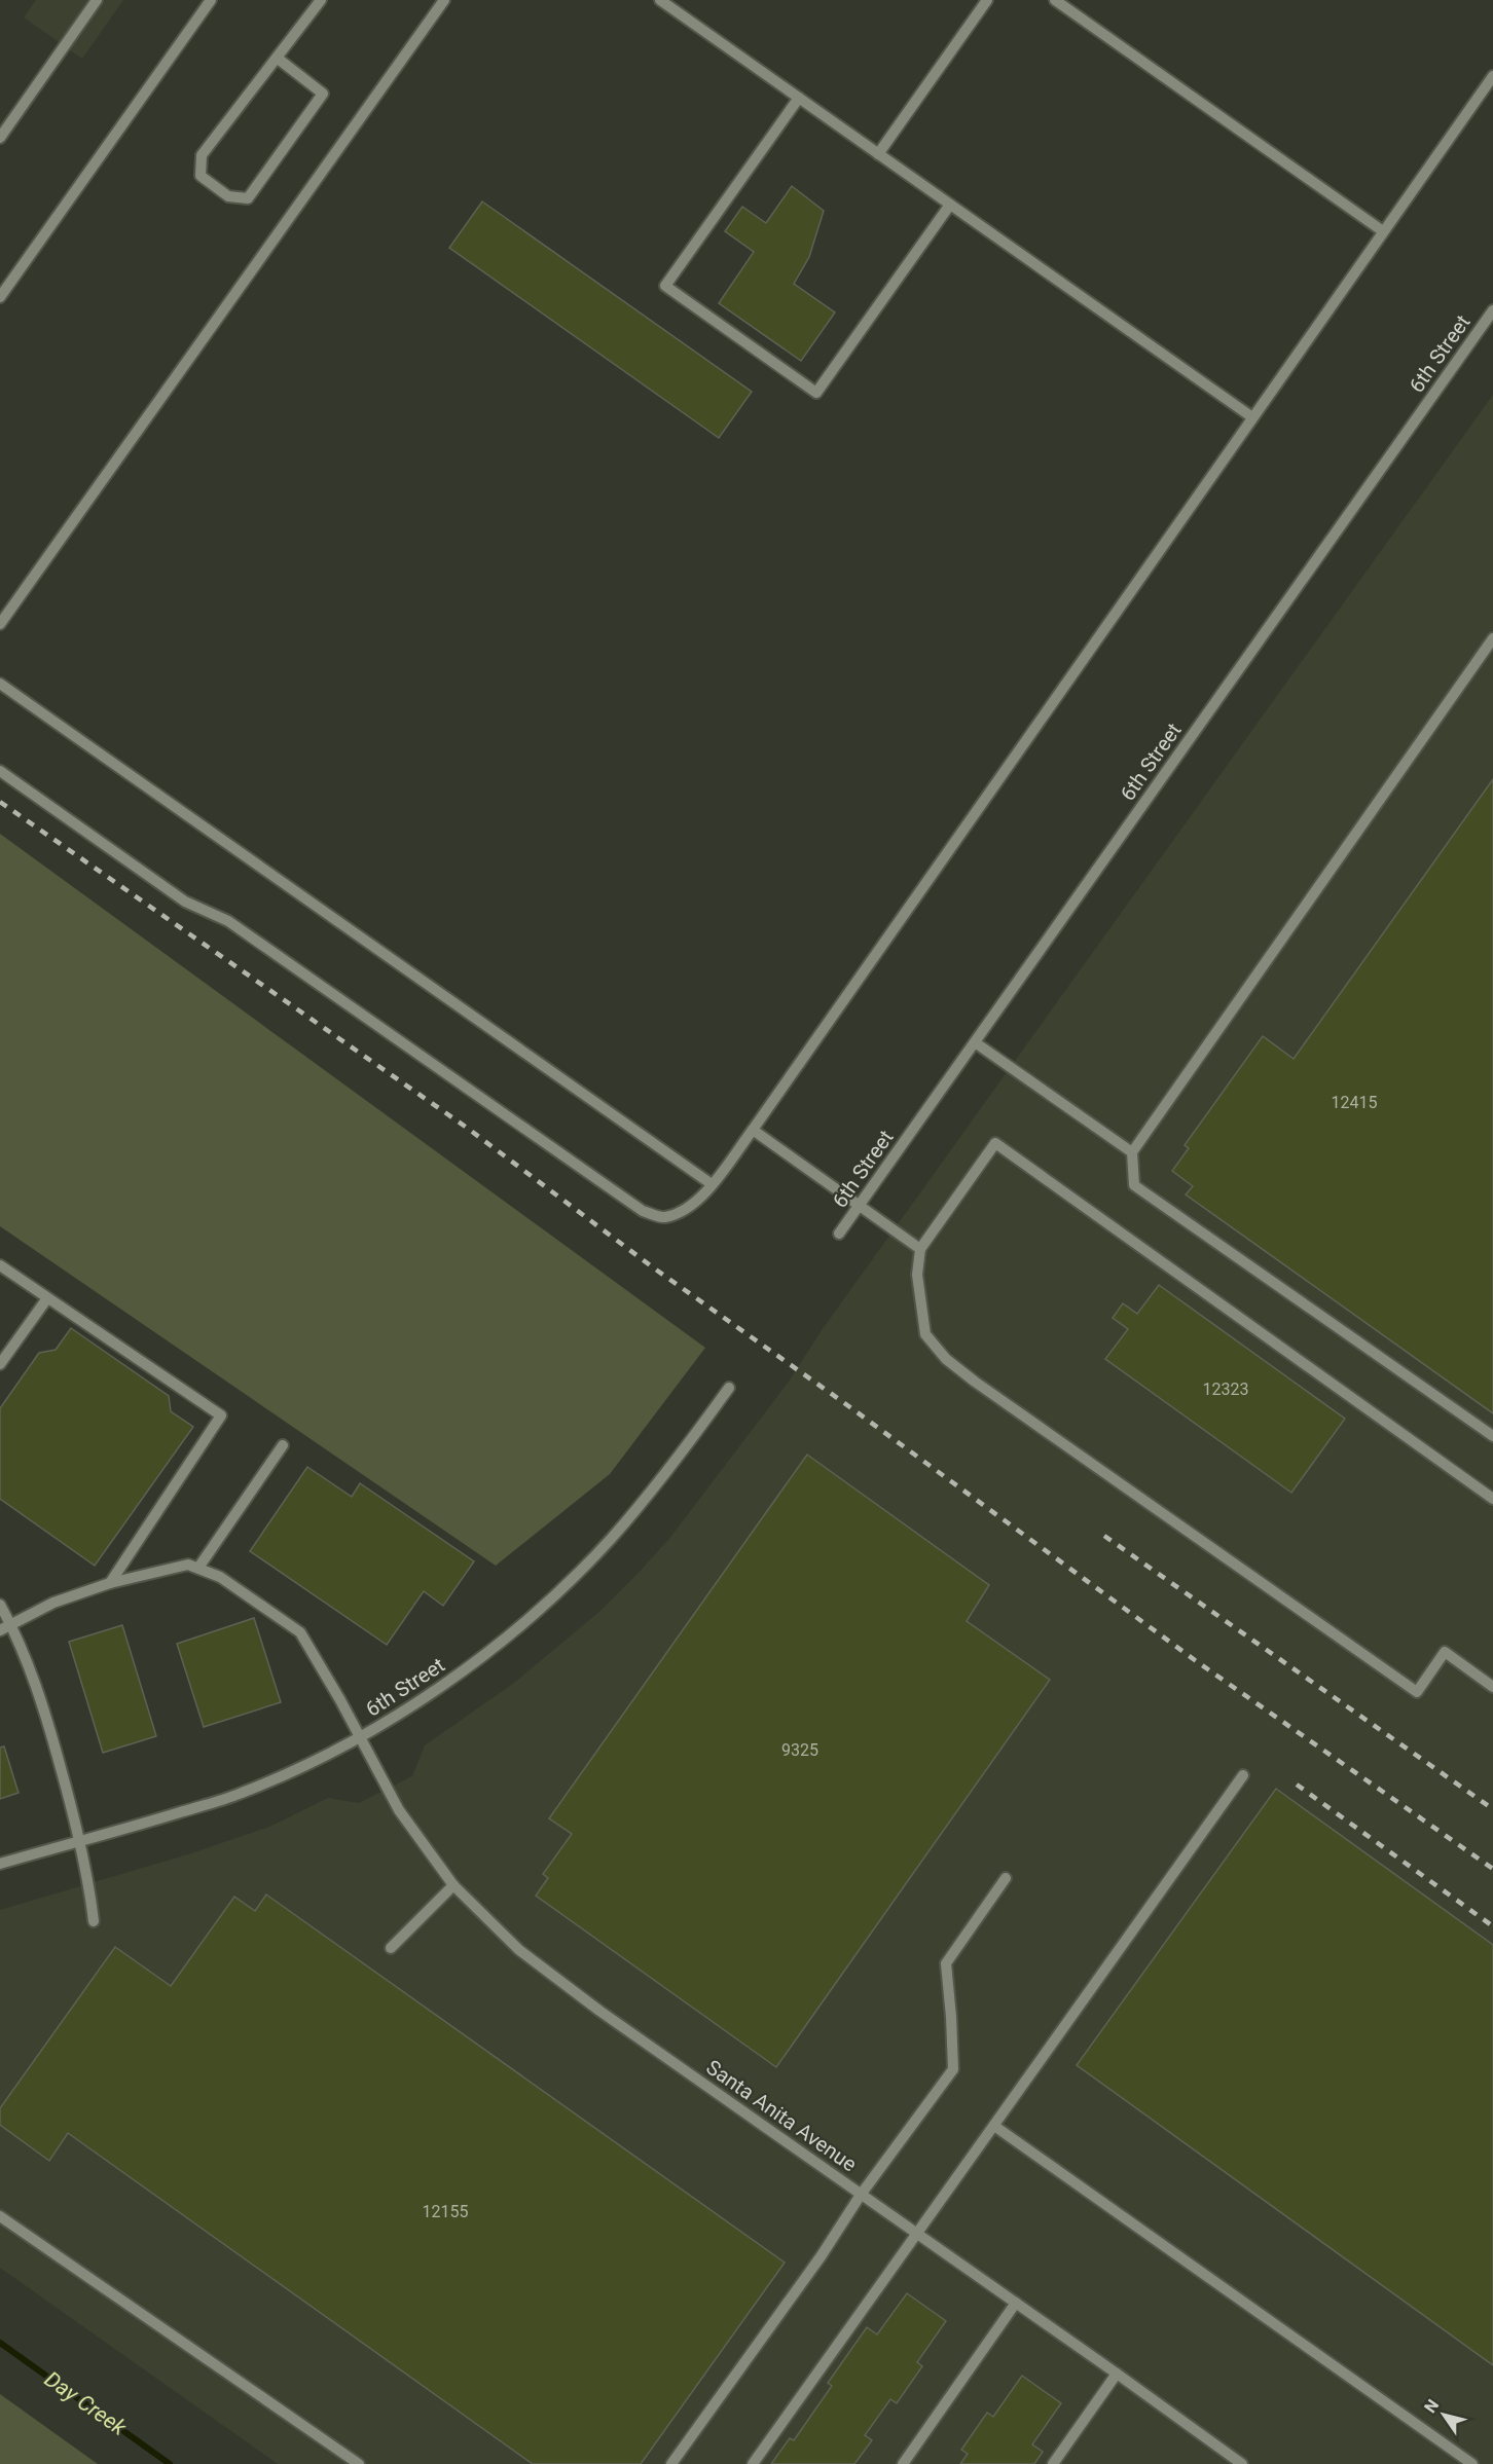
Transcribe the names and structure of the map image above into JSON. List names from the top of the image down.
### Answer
{
  "streets": {
    "street": ["6th Street", "Santa Anita Avenue"]
  },
  "crossings": [
    ["6th Street", "Santa Anita Avenue"]
  ],
  "water": ["Day Creek"],
  "house_numbers": [
    "12415",
    "12323",
    "9325",
    "12155"
  ],
  "north": "top left"
}
